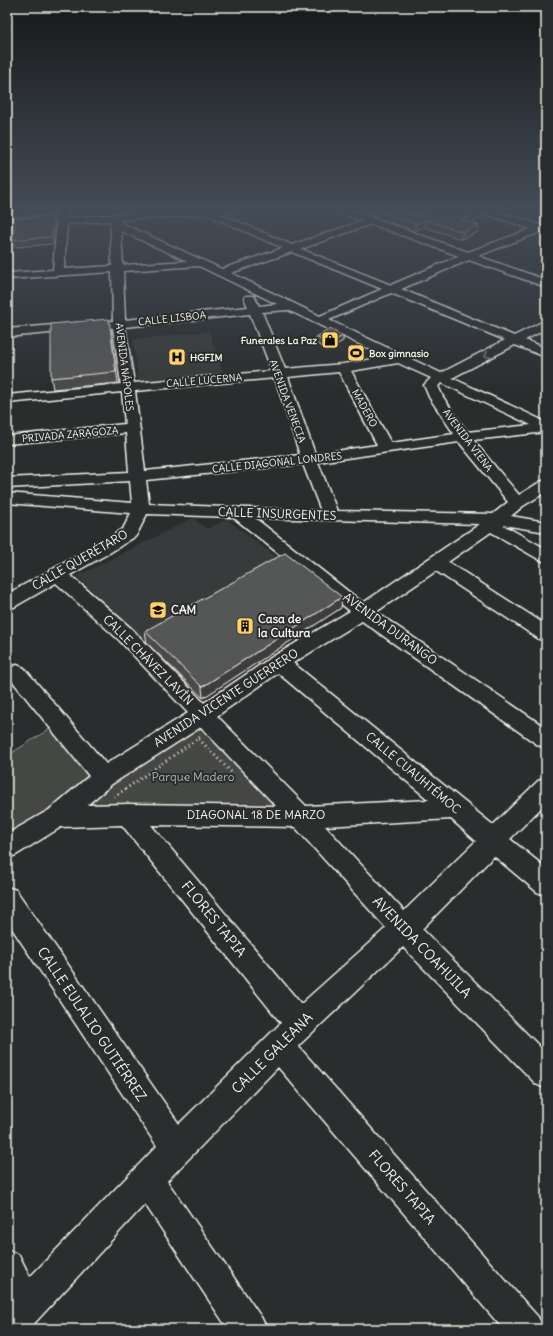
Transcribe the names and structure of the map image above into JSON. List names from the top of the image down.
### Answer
{
  "streets": {
    "street": [
      "CALLE LISBOA",
      "AVENIDA NÁPOLES",
      "CALLE LUCERNA",
      "AVENIDA VENECIA",
      "MADERO",
      "PRIVADA ZARAGOZA",
      "AVENIDA VIENA",
      "CALLE DIAGONAL LONDRES",
      "CALLE INSURGENTES",
      "CALLE QUERÉTARO",
      "AVENIDA DURANGO",
      "CALLE CHÁVEZ LAVÍN",
      "AVENIDA VICENTE GUERRERO",
      "CALLE CUAUHTÉMOC",
      "DIAGONAL 18 DE MARZO",
      "FLORES TAPIA",
      "AVENIDA COAHUILA",
      "CALLE EULALIO GUTIÉRREZ",
      "CALLE GALEANA"
    ]
  },
  "crossings": [
    ["CALLE LISBOA", "AVENIDA NÁPOLES"],
    ["CALLE LISBOA", "AVENIDA VENECIA"],
    ["AVENIDA NÁPOLES", "CALLE LUCERNA"],
    ["AVENIDA NÁPOLES", "PRIVADA ZARAGOZA"],
    ["AVENIDA NÁPOLES", "CALLE DIAGONAL LONDRES"],
    ["AVENIDA NÁPOLES", "CALLE INSURGENTES"],
    ["AVENIDA NÁPOLES", "CALLE QUERÉTARO"],
    ["CALLE LUCERNA", "AVENIDA VENECIA"],
    ["CALLE LUCERNA", "MADERO"],
    ["AVENIDA VENECIA", "CALLE DIAGONAL LONDRES"],
    ["AVENIDA VENECIA", "CALLE INSURGENTES"],
    ["MADERO", "CALLE DIAGONAL LONDRES"],
    ["AVENIDA VIENA", "CALLE DIAGONAL LONDRES"],
    ["AVENIDA VIENA", "AVENIDA VICENTE GUERRERO"],
    ["CALLE INSURGENTES", "CALLE QUERÉTARO"],
    ["CALLE INSURGENTES", "AVENIDA DURANGO"],
    ["CALLE INSURGENTES", "AVENIDA VICENTE GUERRERO"],
    ["CALLE QUERÉTARO", "CALLE CHÁVEZ LAVÍN"],
    ["AVENIDA DURANGO", "AVENIDA VICENTE GUERRERO"],
    ["CALLE CHÁVEZ LAVÍN", "AVENIDA VICENTE GUERRERO"],
    ["CALLE CHÁVEZ LAVÍN", "DIAGONAL 18 DE MARZO"],
    ["CALLE CHÁVEZ LAVÍN", "AVENIDA COAHUILA"],
    ["AVENIDA VICENTE GUERRERO", "CALLE CUAUHTÉMOC"],
    ["AVENIDA VICENTE GUERRERO", "DIAGONAL 18 DE MARZO"],
    ["CALLE CUAUHTÉMOC", "DIAGONAL 18 DE MARZO"],
    ["CALLE CUAUHTÉMOC", "CALLE GALEANA"],
    ["DIAGONAL 18 DE MARZO", "FLORES TAPIA"],
    ["DIAGONAL 18 DE MARZO", "AVENIDA COAHUILA"],
    ["FLORES TAPIA", "CALLE GALEANA"],
    ["AVENIDA COAHUILA", "CALLE GALEANA"],
    ["CALLE EULALIO GUTIÉRREZ", "CALLE GALEANA"]
  ],
  "parks": ["Parque Madero"],
  "places": {
    "shop": ["Funerales La Paz"],
    "sports": ["Box gimnasio"],
    "hospital": ["HGFIM"],
    "school or university": ["CAM"],
    "building": ["Casa de la Cultura"]
  }
}
